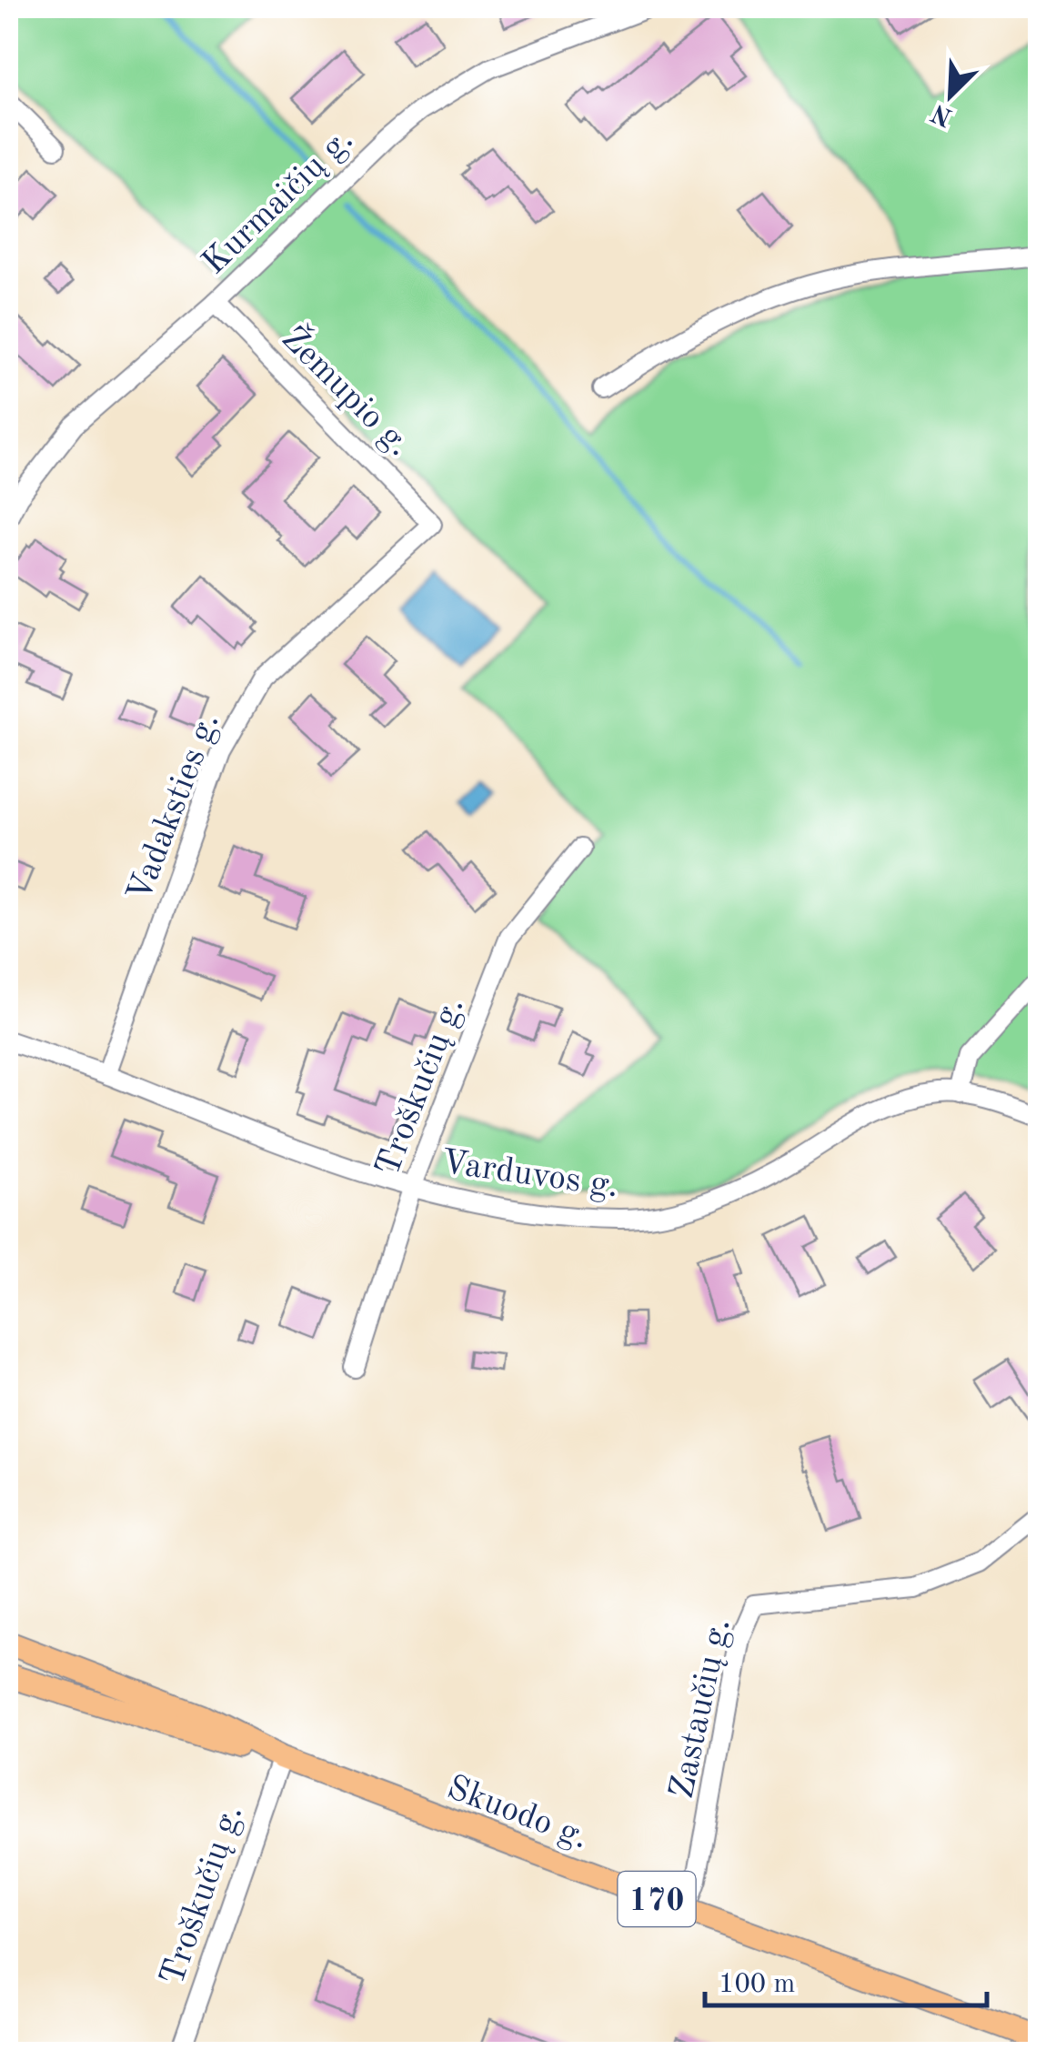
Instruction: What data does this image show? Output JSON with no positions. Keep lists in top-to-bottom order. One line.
{"streets":{"main road":["Skuodo g.","170"],"street":["Kurmaičių g.","Žemupio g.","Vadaksties g.","Troškučių g.","Varduvos g.","Zastaučių g."]},"crossings":[["Kurmaičių g.","Žemupio g."],["Žemupio g.","Vadaksties g."],["Vadaksties g.","Varduvos g."],["Troškučių g.","Varduvos g."],["Troškučių g.","Skuodo g."],["Zastaučių g.","Skuodo g."]],"scale_bar":"100 m","north":"bottom left"}
